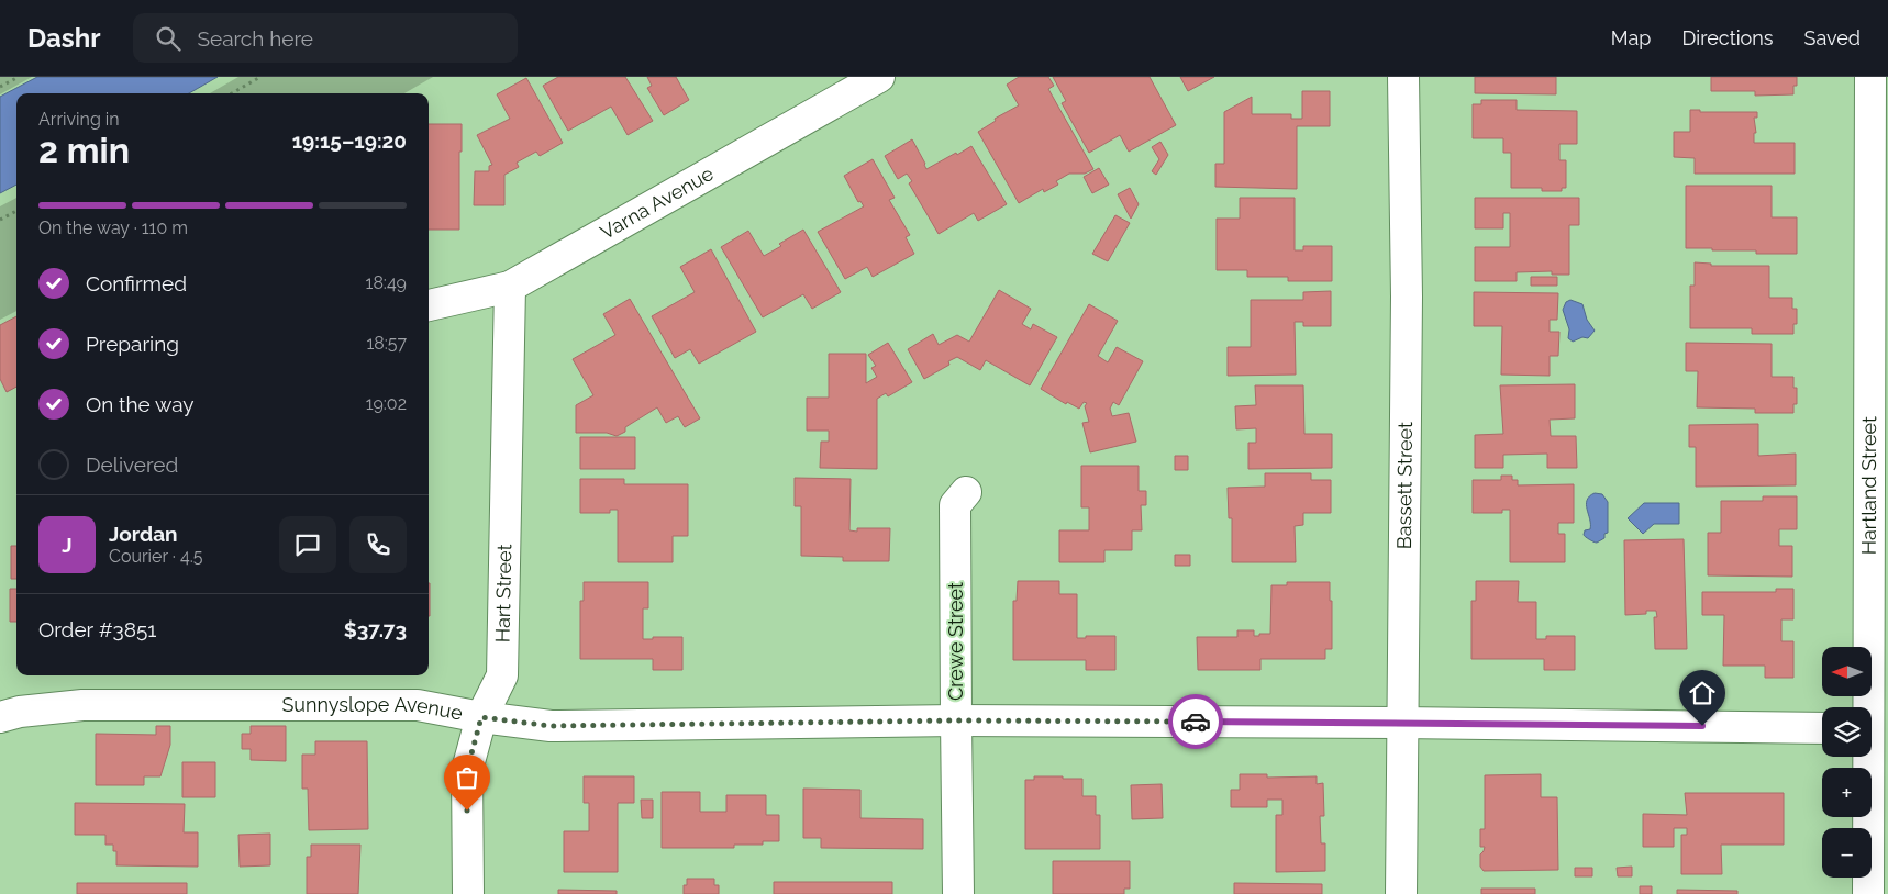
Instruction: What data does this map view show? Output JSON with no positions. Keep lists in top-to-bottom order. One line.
{"streets":{"street":["Varna Avenue","Bassett Street","Hartland Street","Hart Street","Crewe Street","Sunnyslope Avenue"]},"crossings":[["Varna Avenue","Hart Street"],["Bassett Street","Sunnyslope Avenue"],["Hart Street","Sunnyslope Avenue"],["Crewe Street","Sunnyslope Avenue"]],"north":"left","page":{"header":"Dashr","search":"Search here","nav":["Map","Directions","Saved"],"heading":["2 min","Arriving in","19:15–19:20"],"panel":["Jordan","Courier · 4.5","Order #3851","$37.73"],"bar":"On the way · 110 m","list":[["Confirmed","18:49"],["Preparing","18:57"],["On the way","19:02"],"Delivered"],"round":"J","map_buttons":["+","−"]}}
